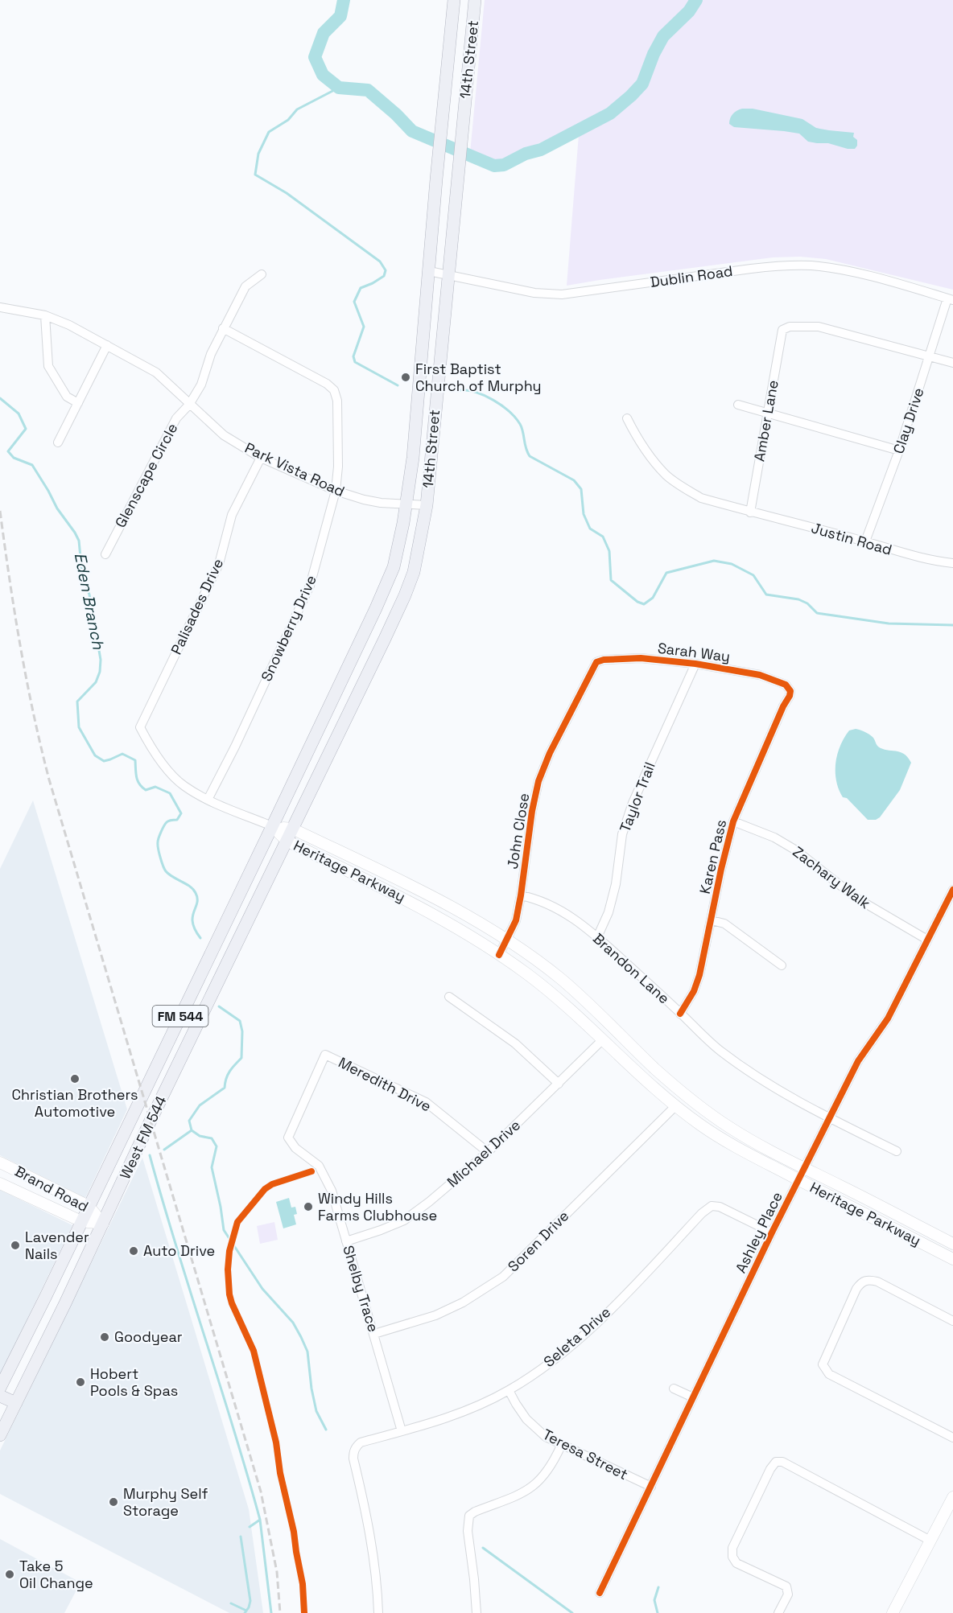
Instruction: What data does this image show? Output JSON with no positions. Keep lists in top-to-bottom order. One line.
{"streets":{"main road":["14th Street","Heritage Parkway","FM 544","West FM 544","Brand Road"],"street":["Dublin Road","Amber Lane","Clay Drive","Park Vista Road","Glenscape Circle","Justin Road","Palisades Drive","Snowberry Drive","Sarah Way","Taylor Trail","John Close","Karen Pass","Zachary Walk","Brandon Lane","Meredith Drive","Michael Drive","Ashley Place","Soren Drive","Shelby Trace","Seleta Drive","Teresa Street"]},"crossings":[["14th Street","Dublin Road"],["14th Street","Park Vista Road"],["14th Street","Heritage Parkway"],["14th Street","West FM 544"],["Dublin Road","Clay Drive"],["Amber Lane","Clay Drive"],["Amber Lane","Justin Road"],["Clay Drive","Justin Road"],["Park Vista Road","Glenscape Circle"],["Park Vista Road","Palisades Drive"],["Park Vista Road","Snowberry Drive"],["Glenscape Circle","Snowberry Drive"],["Palisades Drive","Snowberry Drive"],["Sarah Way","Taylor Trail"],["Sarah Way","John Close"],["Sarah Way","Karen Pass"],["Taylor Trail","Brandon Lane"],["John Close","Heritage Parkway"],["John Close","Brandon Lane"],["Karen Pass","Zachary Walk"],["Karen Pass","Brandon Lane"],["Heritage Parkway","West FM 544"],["Heritage Parkway","Michael Drive"],["Heritage Parkway","Ashley Place"],["Heritage Parkway","Soren Drive"],["Zachary Walk","Ashley Place"],["Brandon Lane","Ashley Place"],["Meredith Drive","Michael Drive"],["Meredith Drive","Shelby Trace"],["West FM 544","Brand Road"],["Michael Drive","Shelby Trace"],["Ashley Place","Seleta Drive"],["Ashley Place","Teresa Street"],["Soren Drive","Shelby Trace"],["Shelby Trace","Seleta Drive"],["Seleta Drive","Teresa Street"]],"water":["Eden Branch"],"places":["First Baptist Church of Murphy","Christian Brothers Automotive","Windy Hills Farms Clubhouse","Lavender Nails","Auto Drive","Goodyear","Hobert Pools & Spas","Murphy Self Storage","Take 5 Oil Change"]}
